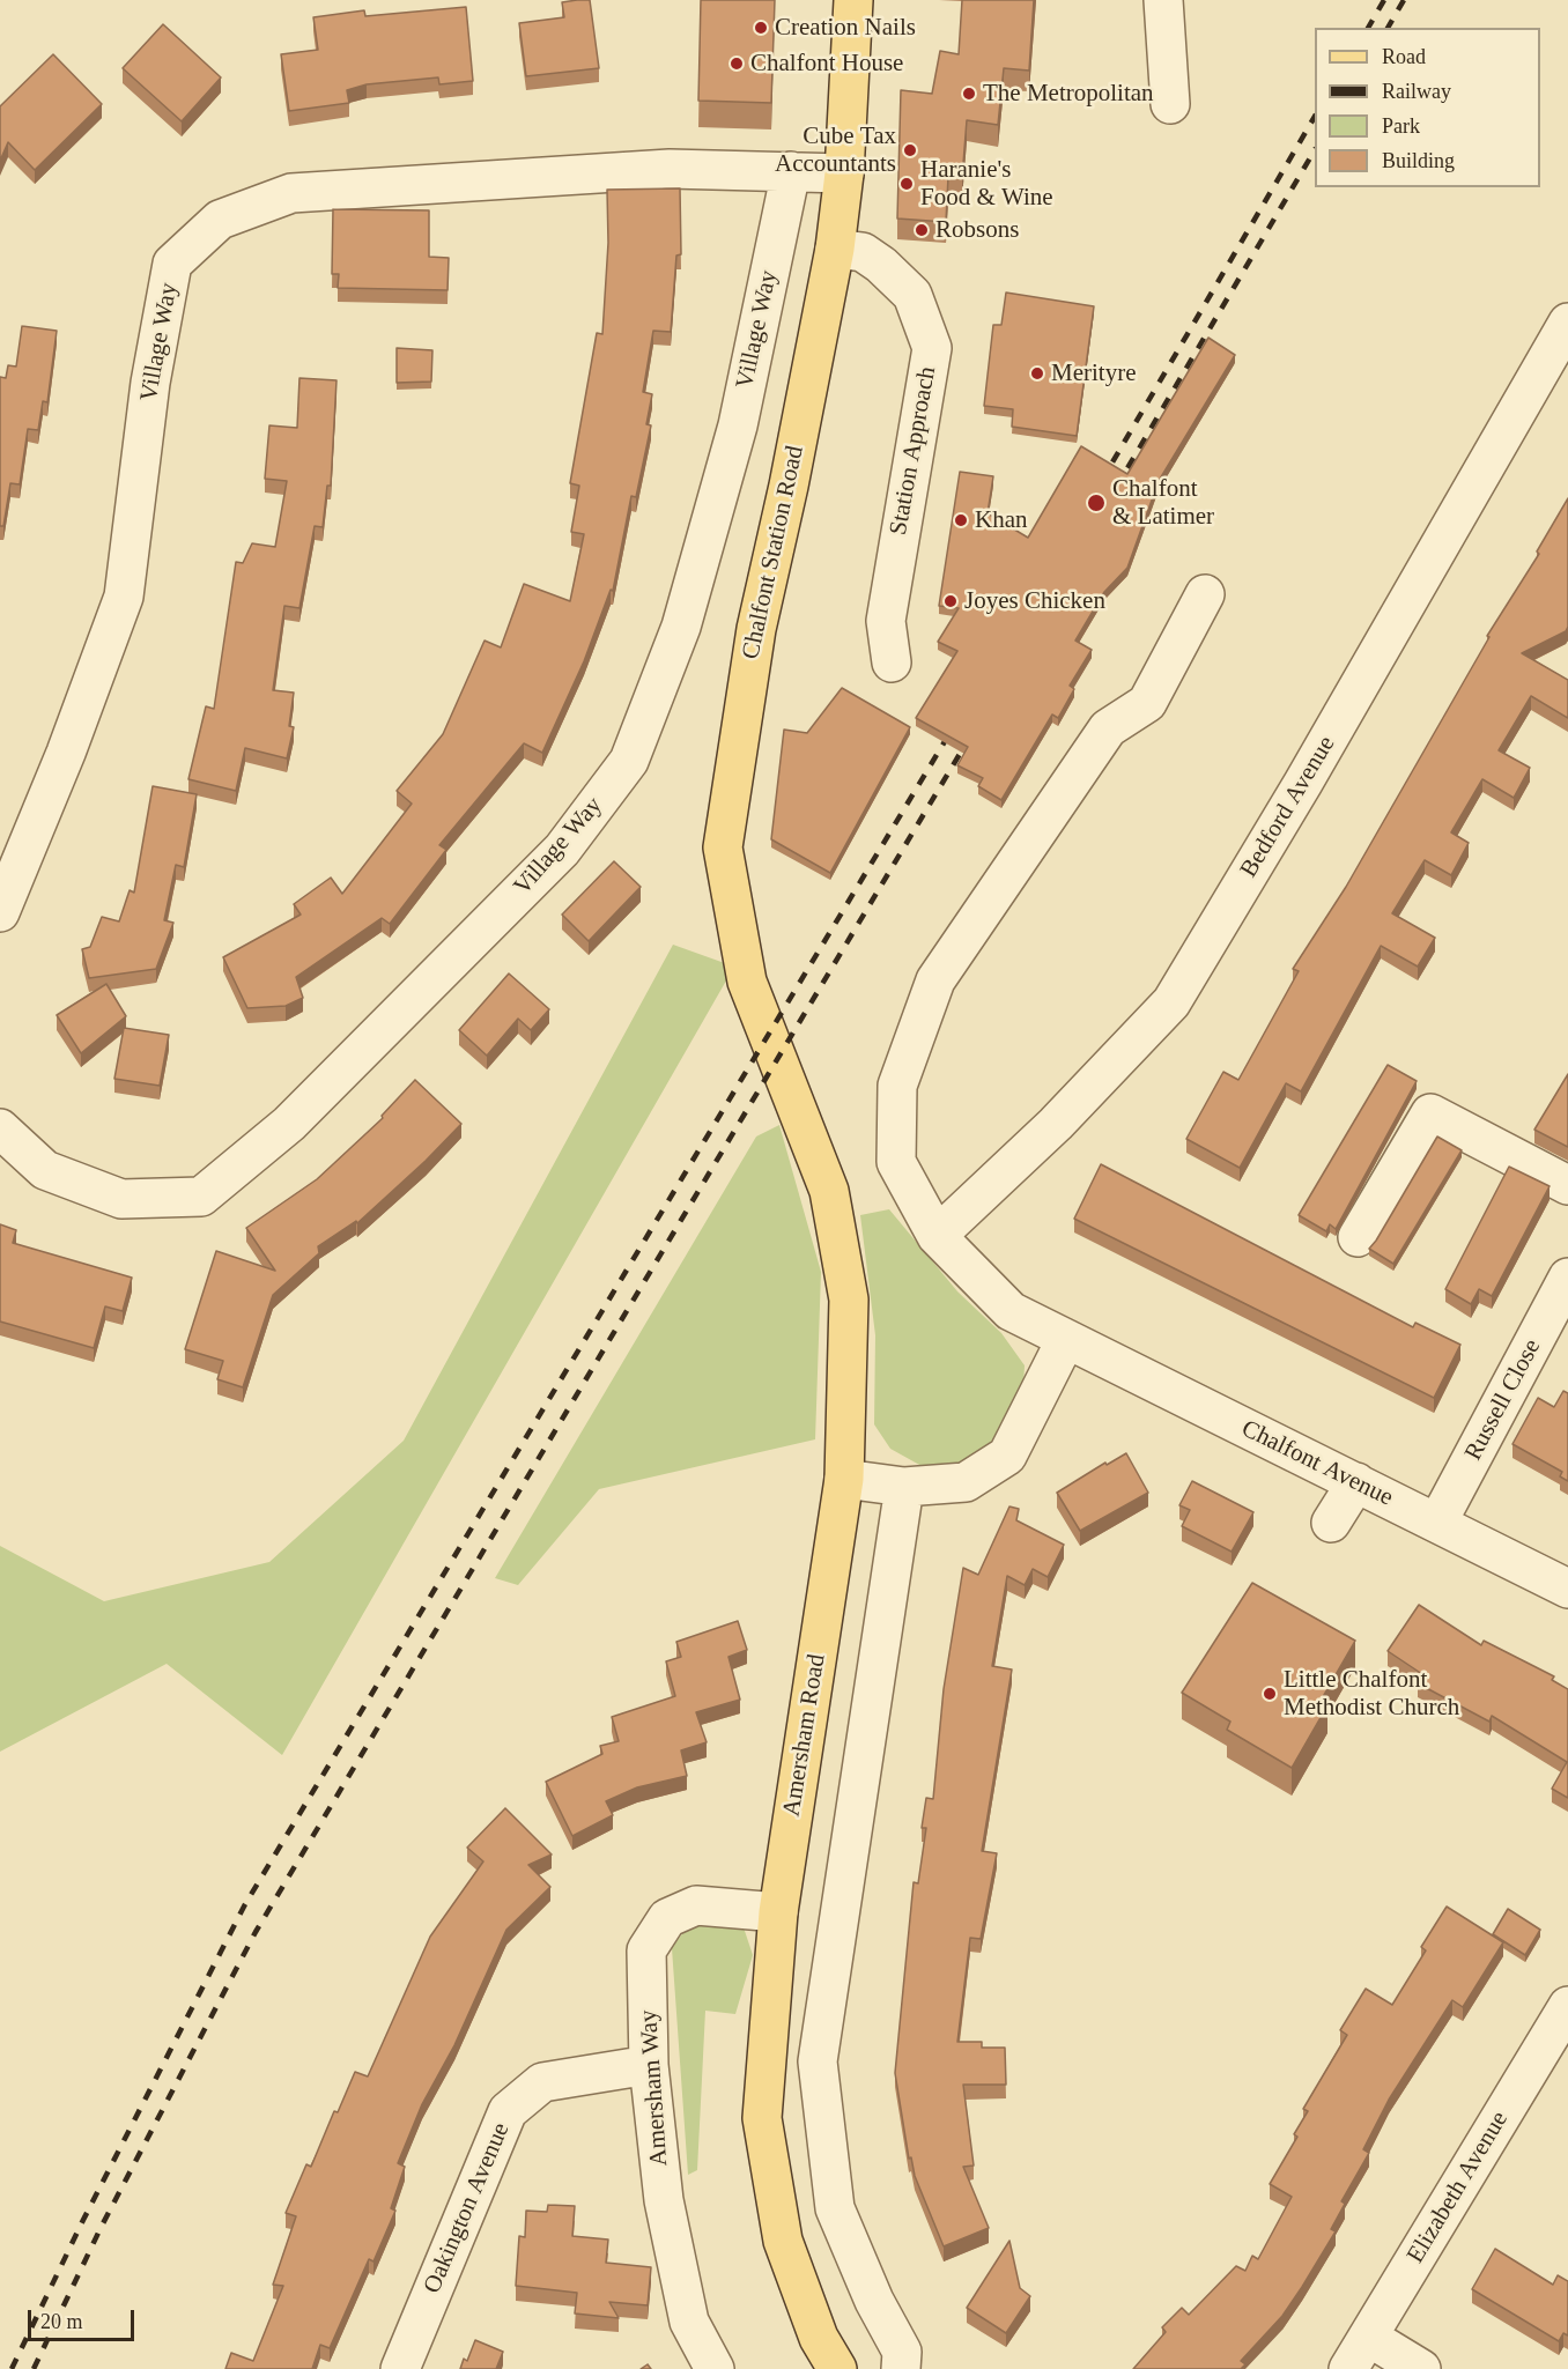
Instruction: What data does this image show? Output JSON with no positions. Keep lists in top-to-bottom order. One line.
{"streets":{"main road":["Chalfont Station Road","Amersham Road"],"street":["Village Way","Station Approach","Bedford Avenue","Russell Close","Chalfont Avenue","Amersham Way","Elizabeth Avenue","Oakington Avenue"]},"crossings":[["Village Way","Chalfont Station Road"],["Station Approach","Chalfont Station Road"],["Chalfont Station Road","Amersham Road"],["Bedford Avenue","Chalfont Avenue"],["Russell Close","Chalfont Avenue"],["Amersham Road","Amersham Way"],["Amersham Way","Oakington Avenue"]],"places":["Creation Nails","Chalfont House","The Metropolitan","Cube Tax Accountants","Haranie's Food & Wine","Robsons","Merityre","Chalfont & Latimer","Khan","Joyes Chicken","Little Chalfont Methodist Church"],"legend":["Road","Railway","Park","Building"],"scale_bar":"20 m"}
